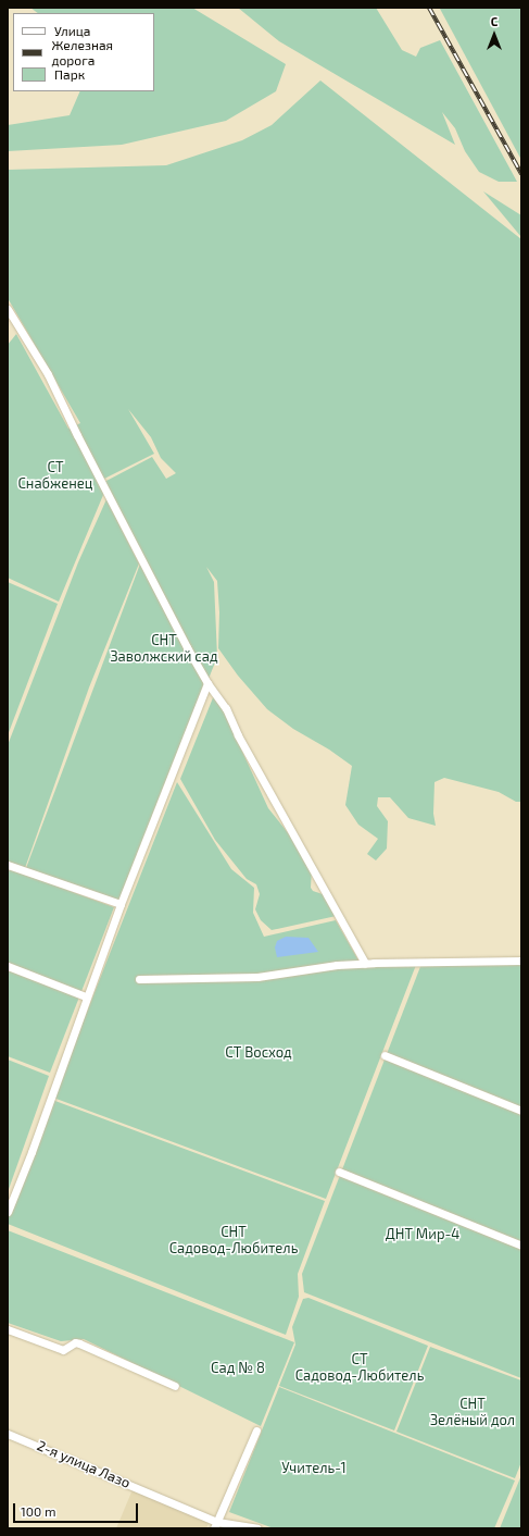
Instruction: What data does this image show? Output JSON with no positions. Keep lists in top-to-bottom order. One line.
{"streets":{"street":["2-я улица Лазо"]},"parks":["СТ Снабженец","СНТ Заволжский сад","СТ Восход","СНТ Садовод-Любитель","ДНТ Мир-4","СТ Садовод-Любитель","Сад № 8","СНТ Зелёный дол","Учитель-1"],"legend":["Улица","Железная дорога","Парк"],"scale_bar":"100 m","north":"top"}
